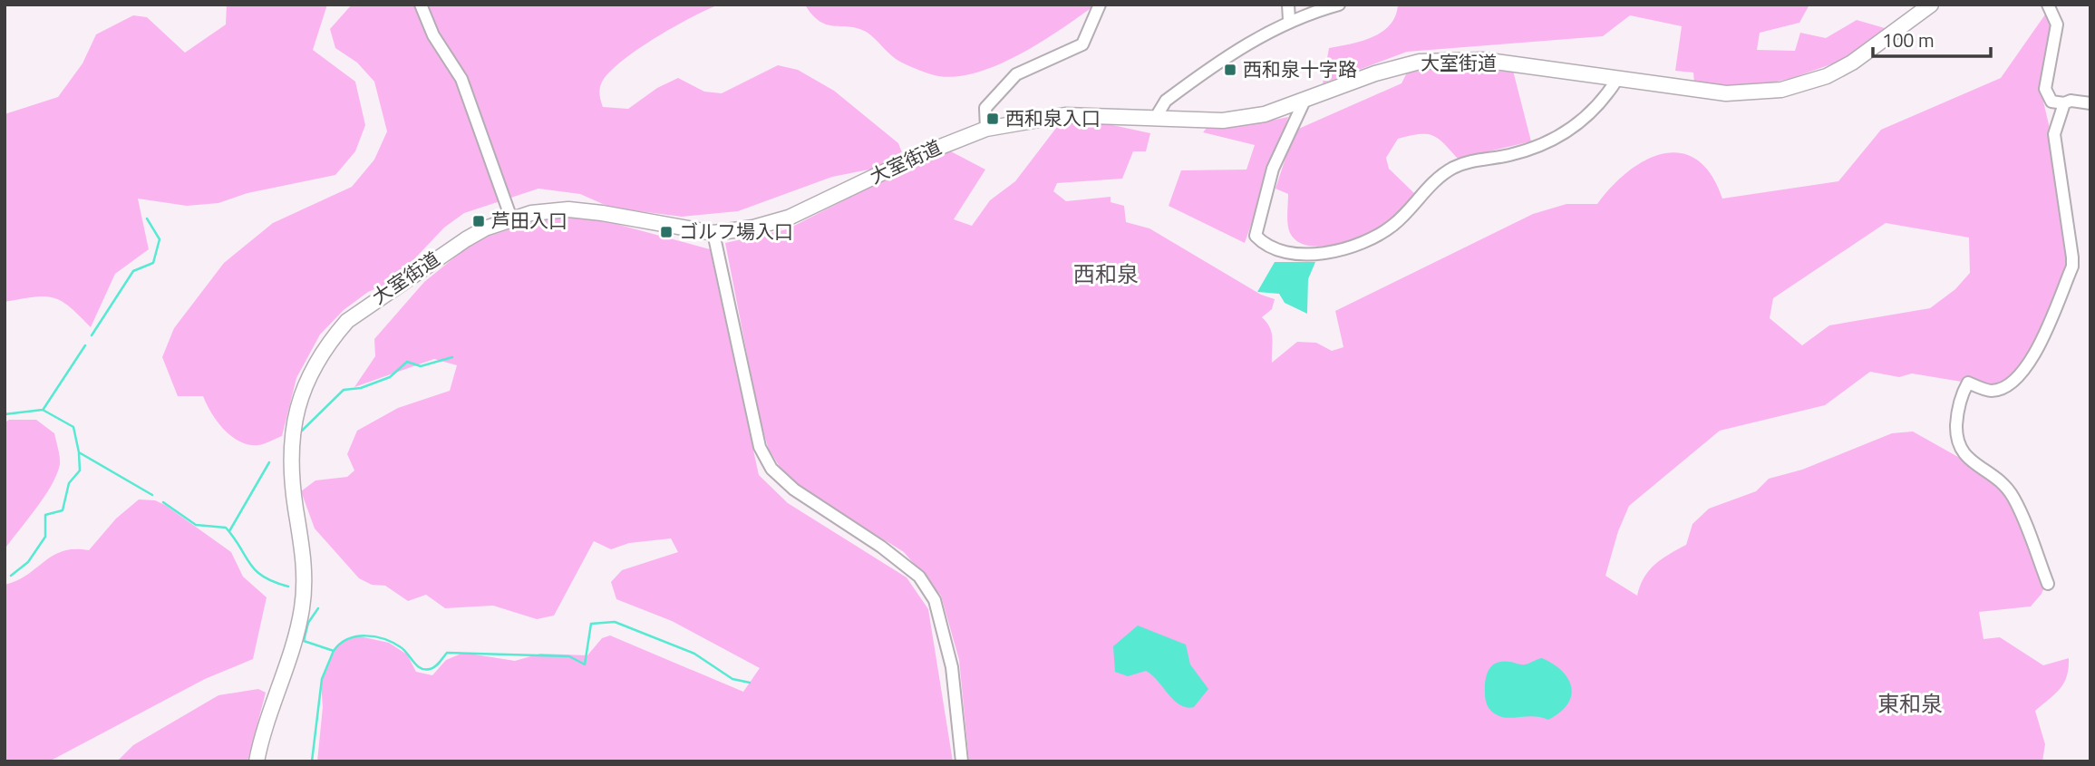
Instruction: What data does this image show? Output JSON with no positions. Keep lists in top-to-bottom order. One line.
{"streets":{"main road":["大室街道"]},"districts":["西和泉","東和泉"],"places":{"transit":["西和泉十字路","西和泉入口","芦田入口","ゴルフ場入口"]},"scale_bar":"100 m"}
